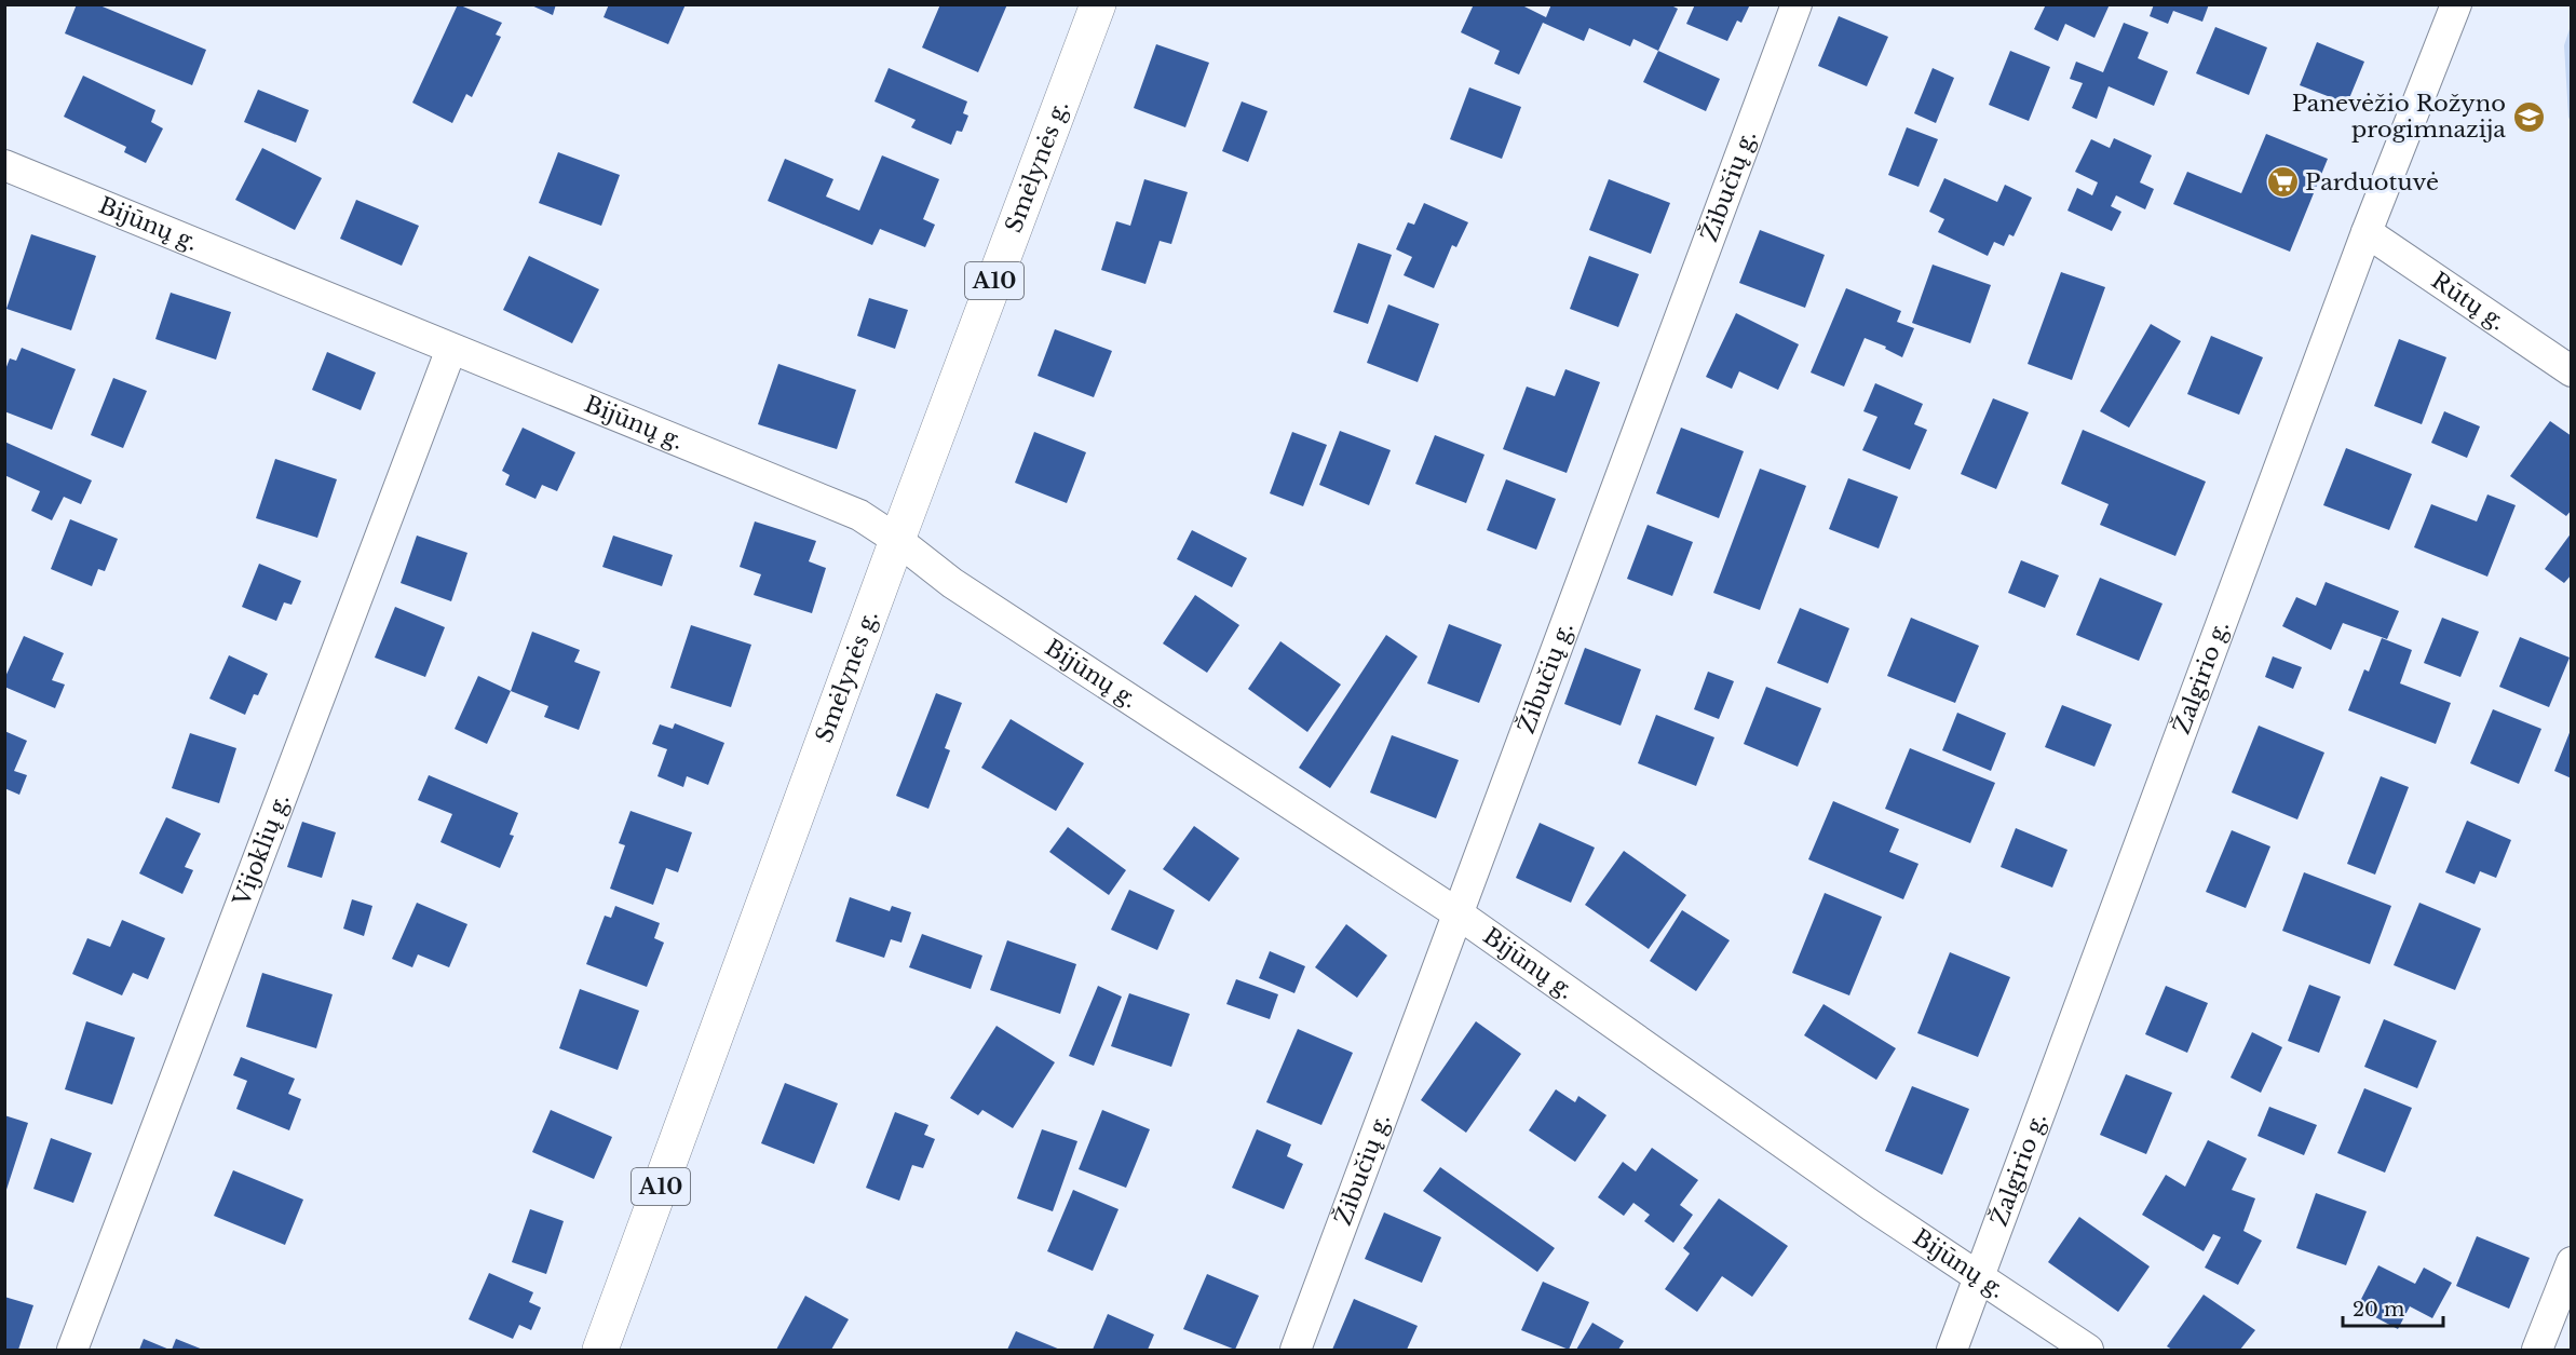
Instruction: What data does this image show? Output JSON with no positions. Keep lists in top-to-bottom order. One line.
{"streets":{"highway":["Smėlynės g.","A10"],"street":["Žibučių g.","Bijūnų g.","Rūtų g.","Žalgirio g.","Vijoklių g."]},"crossings":[["Smėlynės g.","Bijūnų g."],["Žibučių g.","Bijūnų g."],["Bijūnų g.","Žalgirio g."],["Bijūnų g.","Vijoklių g."],["Rūtų g.","Žalgirio g."]],"places":{"school or university":["Panevėžio Rožyno progimnazija"],"supermarket":["Parduotuvė"]},"scale_bar":"20 m"}
